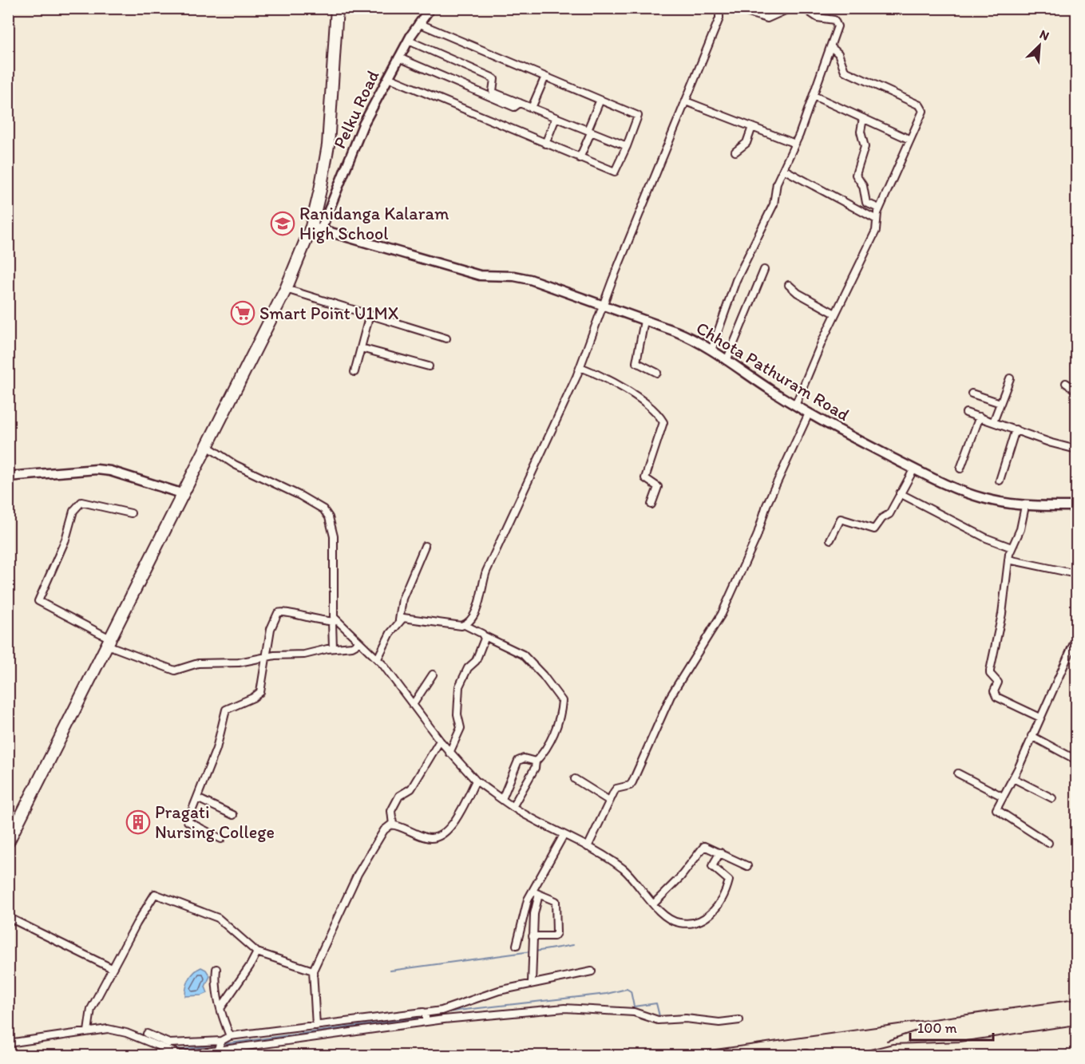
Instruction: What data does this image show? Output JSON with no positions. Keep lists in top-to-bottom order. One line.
{"streets":{"street":["Pelku Road","Chhota Pathuram Road"]},"crossings":[["Pelku Road","Chhota Pathuram Road"]],"places":{"school or university":["Ranidanga Kalaram High School"],"supermarket":["Smart Point U1MX"],"building":["Pragati Nursing College"]},"scale_bar":"100 m","north":"top right"}
